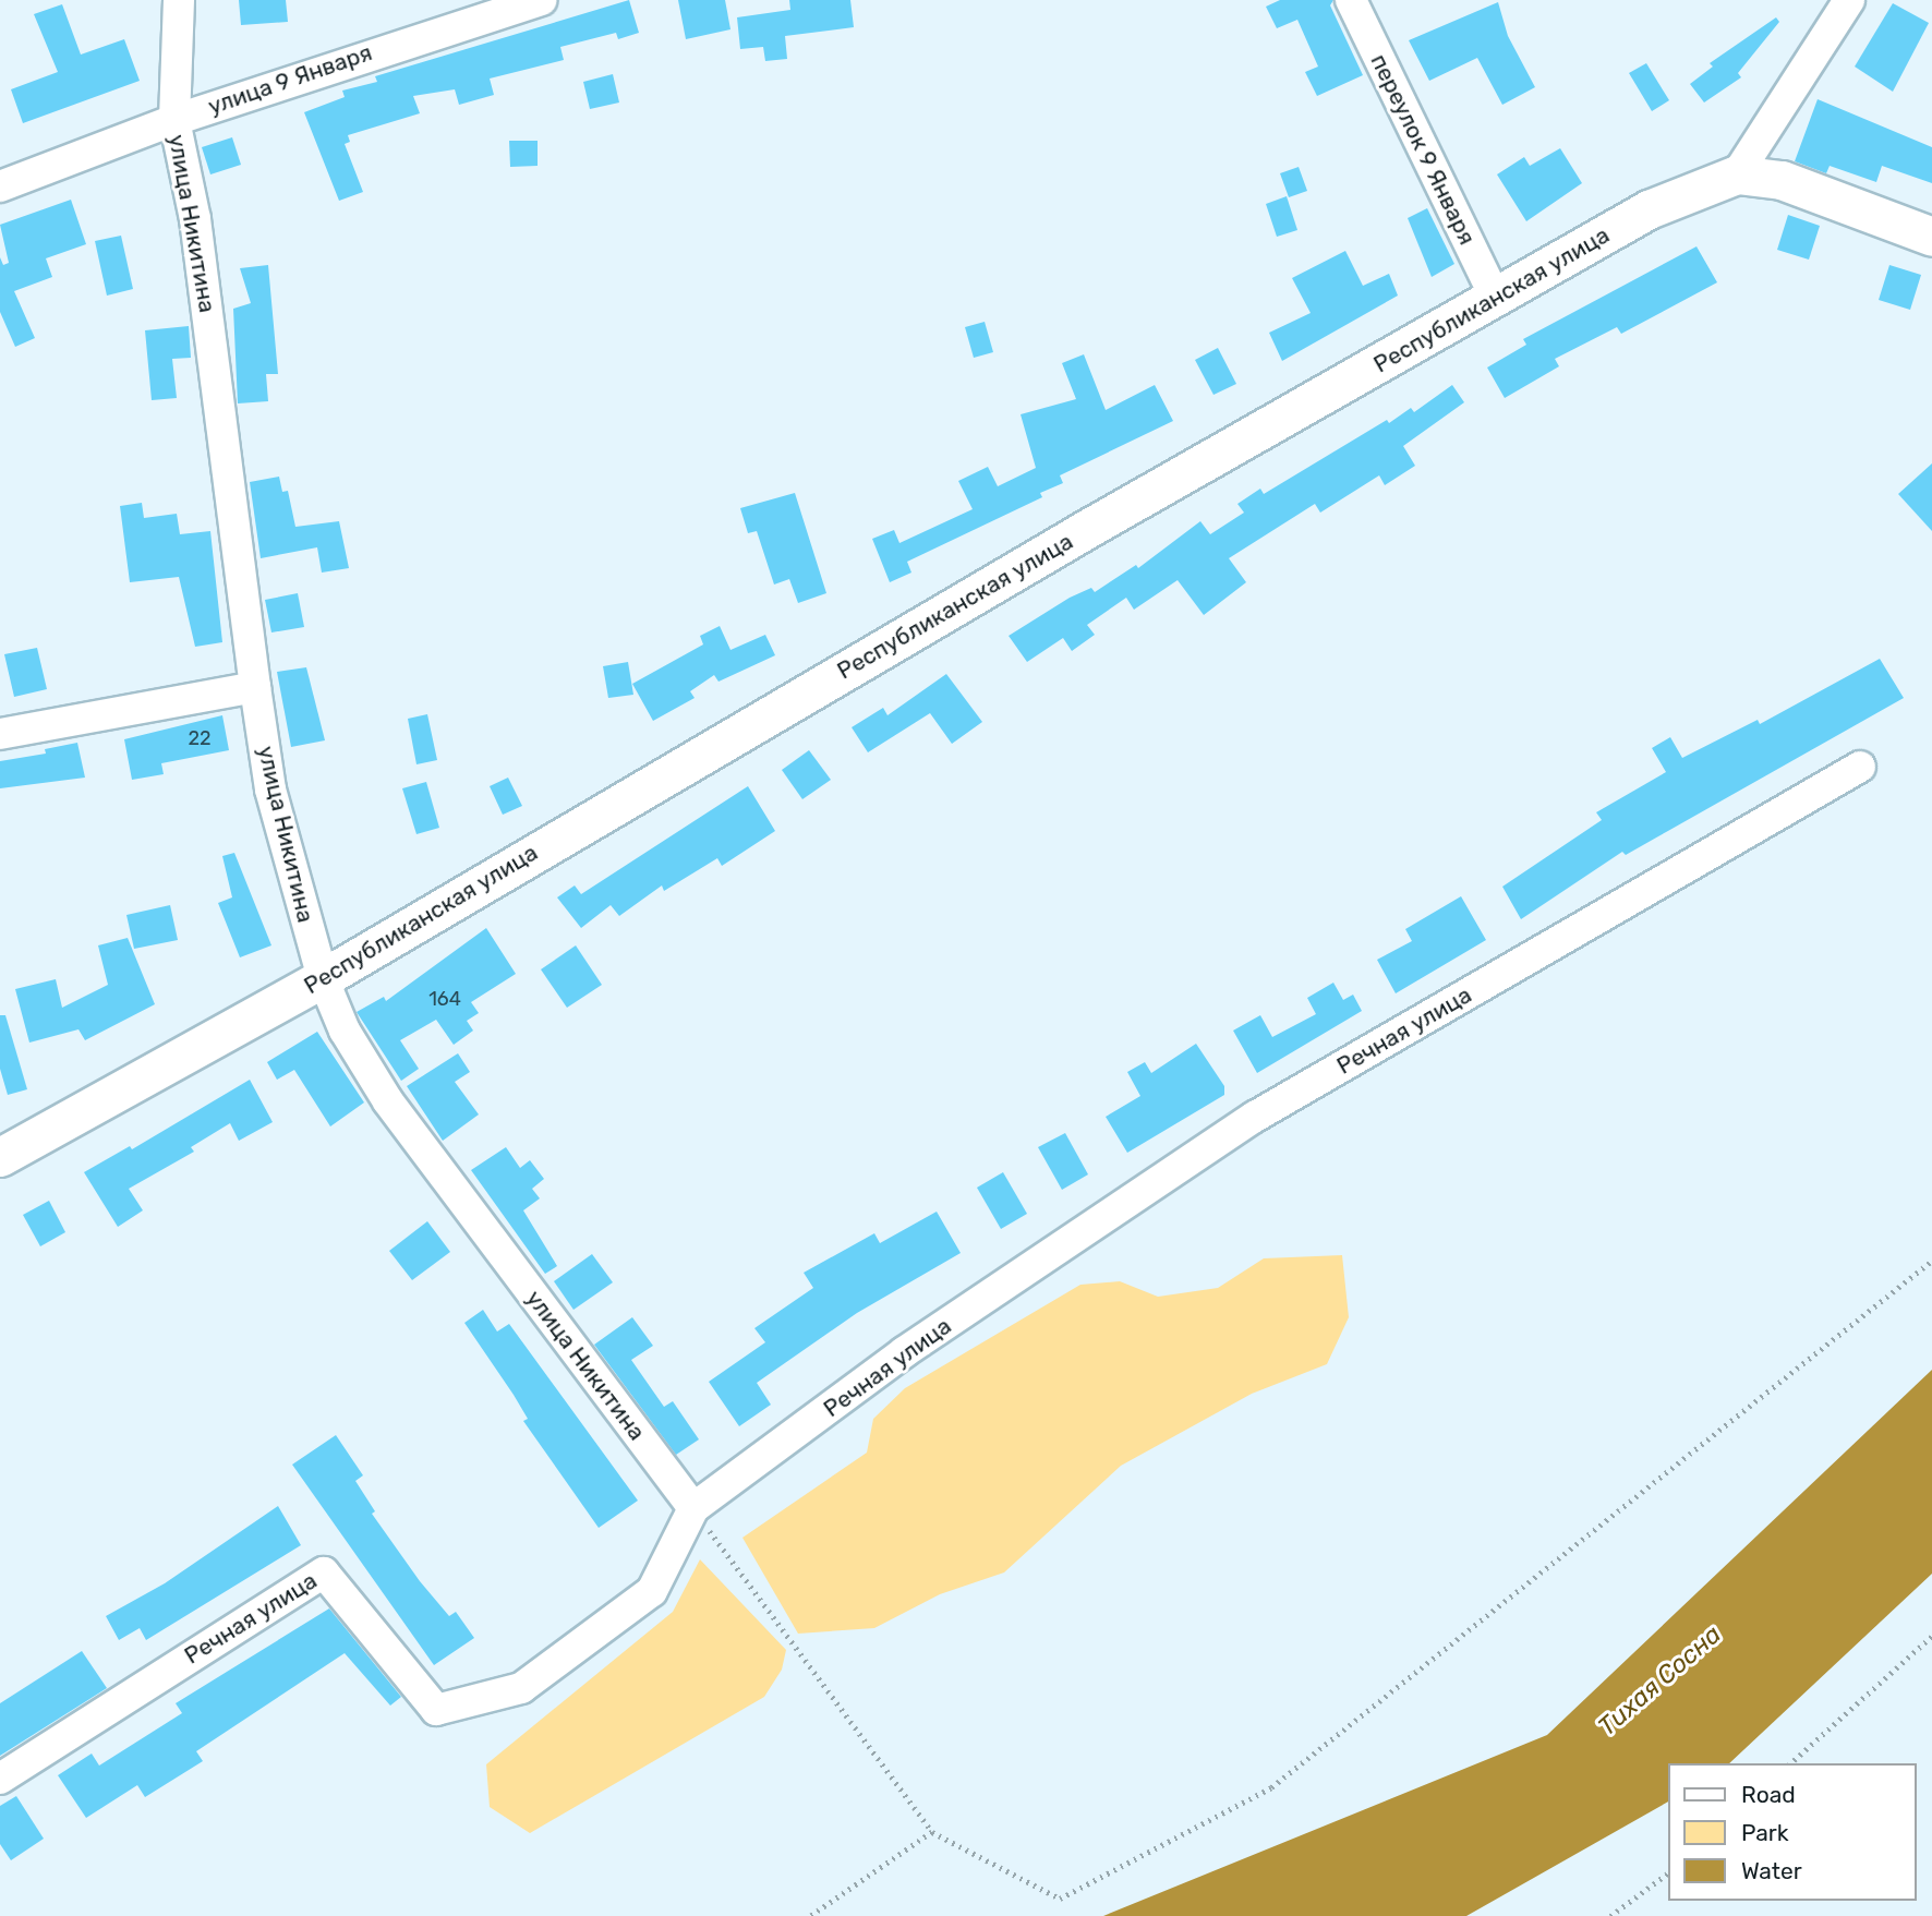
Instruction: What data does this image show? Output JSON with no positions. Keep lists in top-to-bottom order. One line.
{"streets":{"street":["улица 9 Января","переулок 9 Января","улица Никитина","Республиканская улица","Речная улица"]},"crossings":[["улица 9 Января","улица Никитина"],["переулок 9 Января","Республиканская улица"],["улица Никитина","Республиканская улица"],["улица Никитина","Речная улица"]],"water":["Тихая Сосна"],"house_numbers":["22","164"],"legend":["Road","Park","Water"]}
